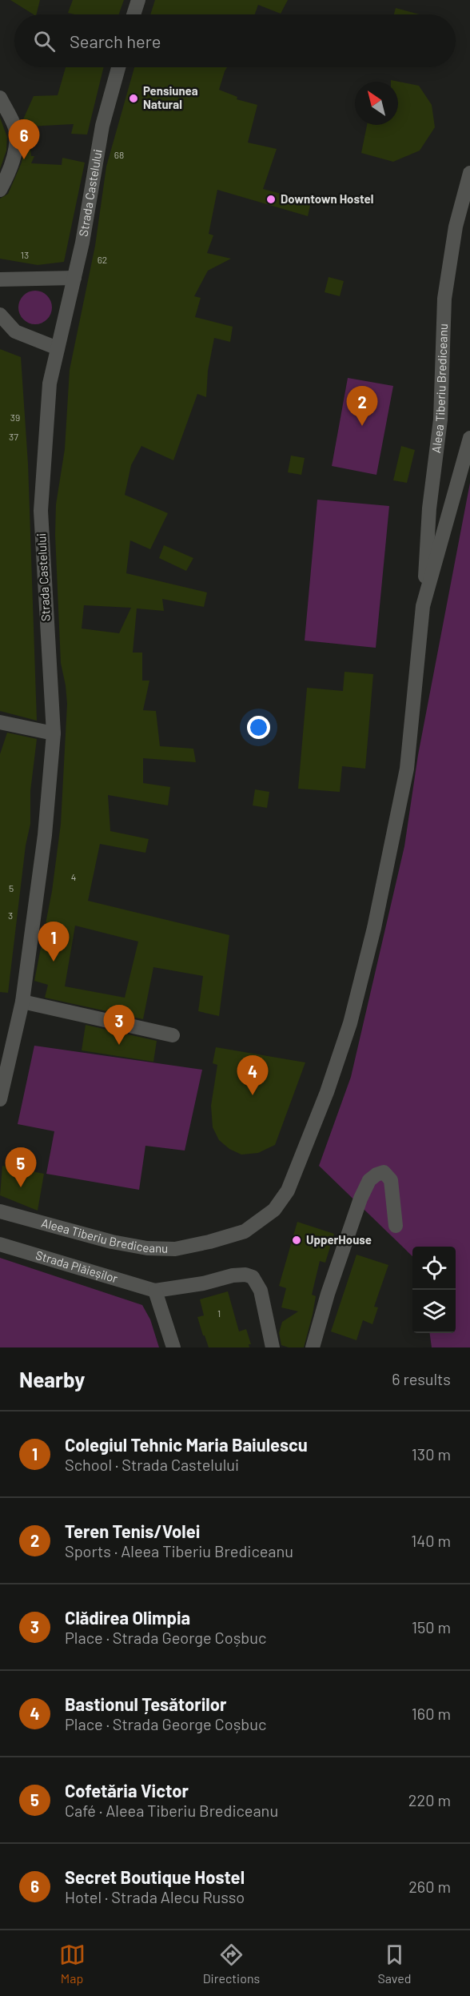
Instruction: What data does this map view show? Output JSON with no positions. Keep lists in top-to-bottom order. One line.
{"streets":{"street":["Strada Castelului","Aleea Tiberiu Brediceanu","Strada Plăieșilor"]},"places":["Pensiunea Natural","Downtown Hostel","UpperHouse"],"house_numbers":["68","13","62","39","37","4","5","3","1"],"north":"top left","page":{"search":"Search here","pins":["6","2","1","3","4","5"],"heading":["Nearby","6 results"],"list":[{"mark":"1","name":"Colegiul Tehnic Maria Baiulescu","note":"School · Strada Castelului","value":"130 m"},{"mark":"2","name":"Teren Tenis/Volei","note":"Sports · Aleea Tiberiu Brediceanu","value":"140 m"},{"mark":"3","name":"Clădirea Olimpia","note":"Place · Strada George Coșbuc","value":"150 m"},{"mark":"4","name":"Bastionul Țesătorilor","note":"Place · Strada George Coșbuc","value":"160 m"},{"mark":"5","name":"Cofetăria Victor","note":"Café · Aleea Tiberiu Brediceanu","value":"220 m"},{"mark":"6","name":"Secret Boutique Hostel","note":"Hotel · Strada Alecu Russo","value":"260 m"}],"nav":["Map","Directions","Saved"]}}
